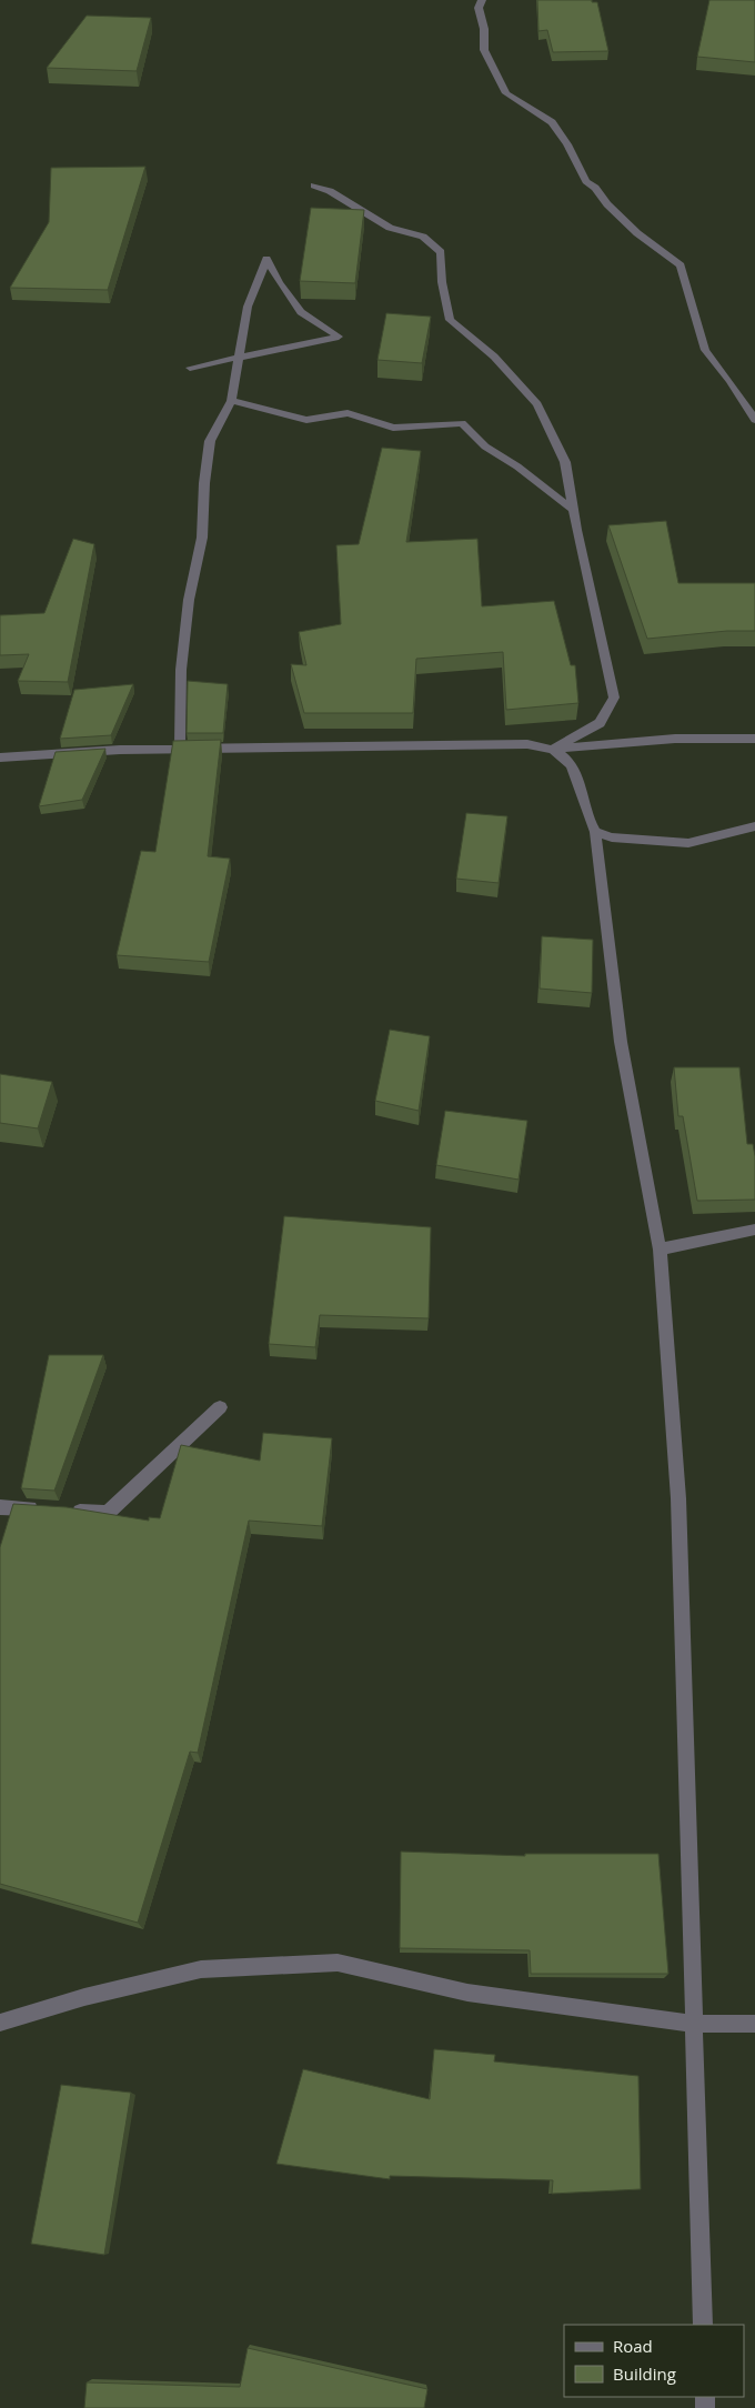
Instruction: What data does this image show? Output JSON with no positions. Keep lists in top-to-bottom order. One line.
{"legend":["Road","Building"]}
